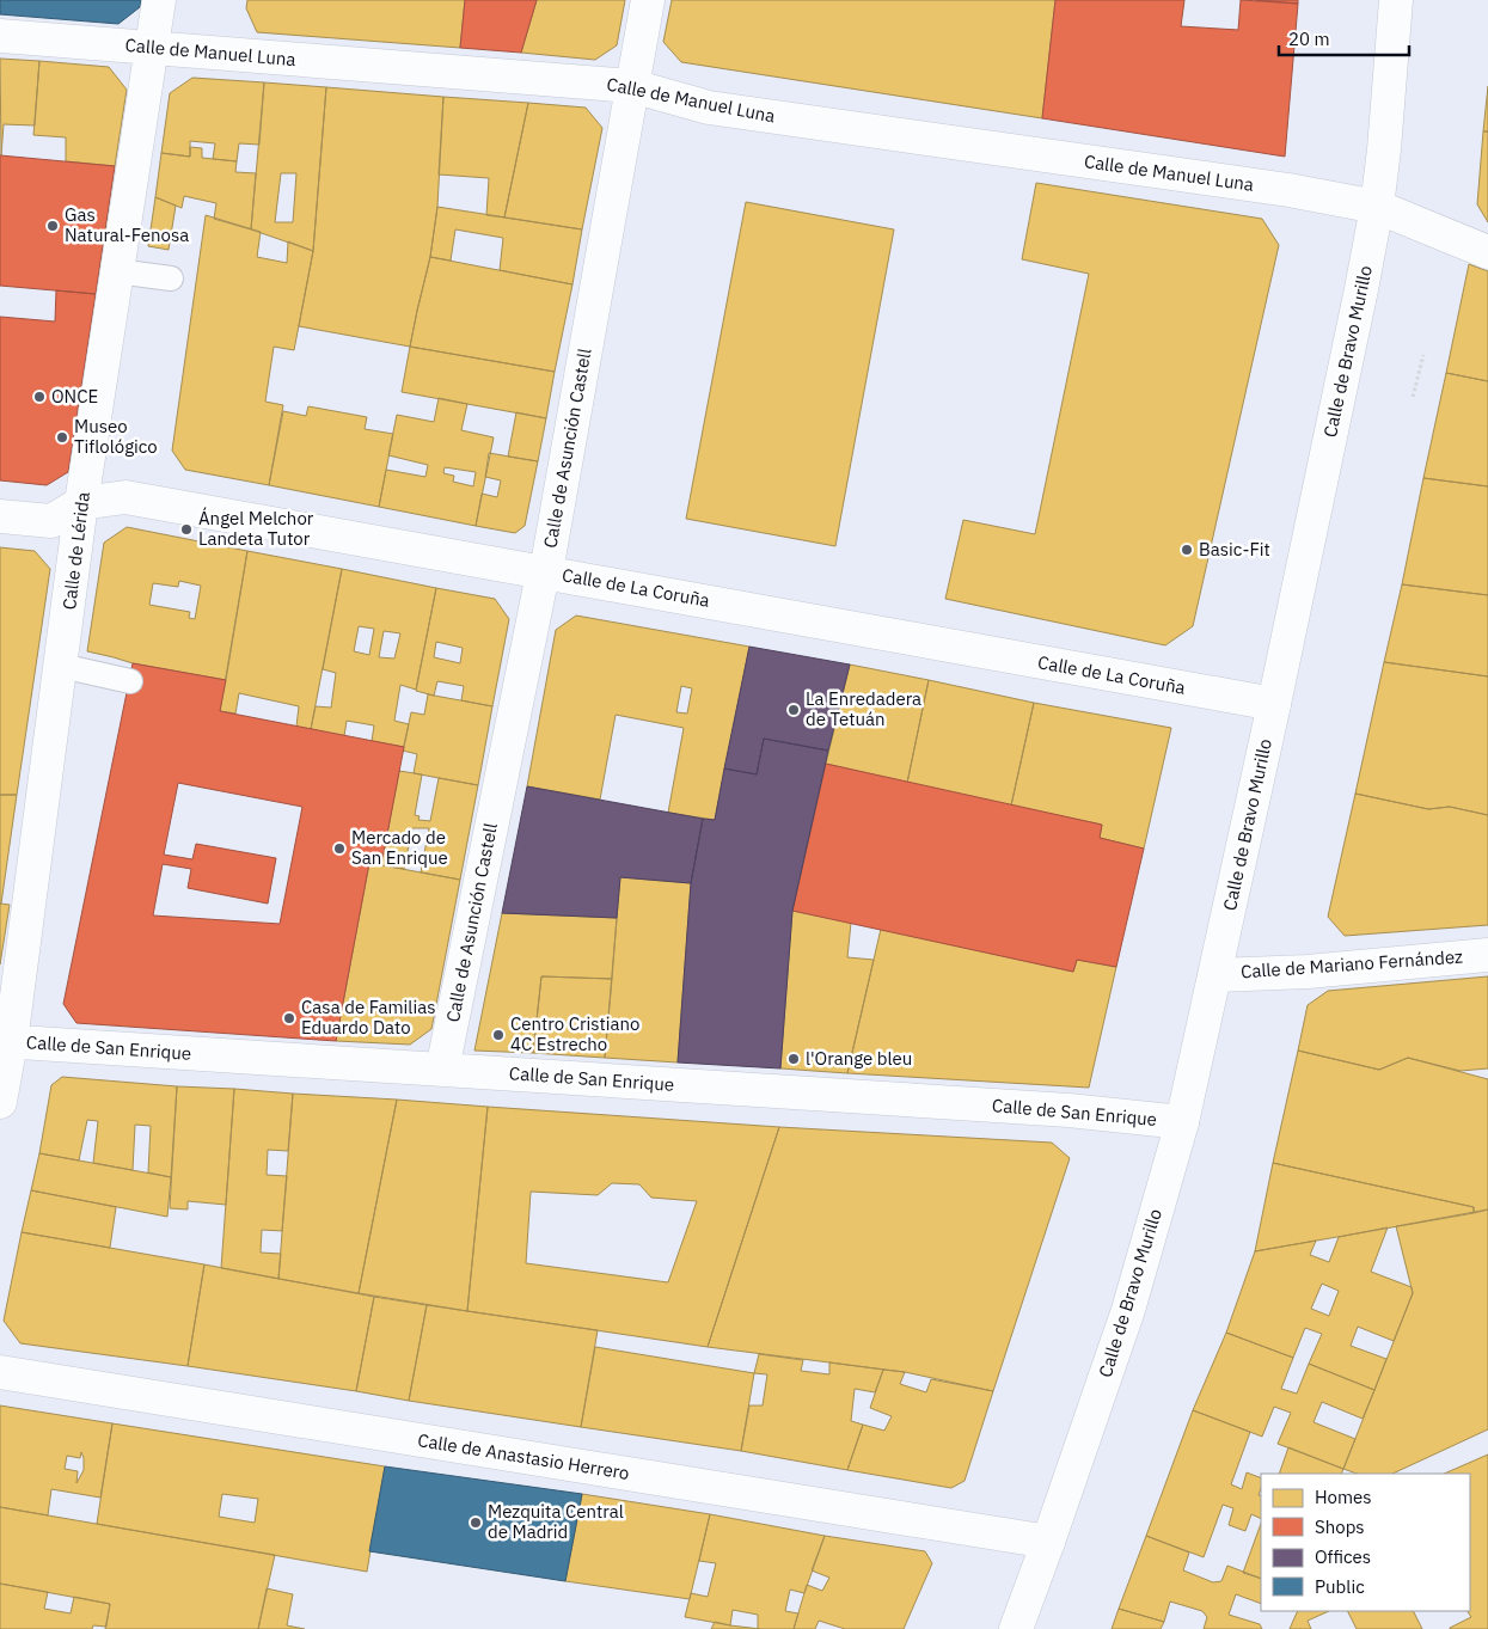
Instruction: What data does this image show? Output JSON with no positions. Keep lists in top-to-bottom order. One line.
{"streets":{"street":["Calle de Manuel Luna","Calle de Bravo Murillo","Calle de Asunción Castell","Calle de Lérida","Calle de La Coruña","Calle de Mariano Fernández","Calle de San Enrique","Calle de Anastasio Herrero"]},"crossings":[["Calle de Manuel Luna","Calle de Bravo Murillo"],["Calle de Manuel Luna","Calle de Asunción Castell"],["Calle de Manuel Luna","Calle de Lérida"],["Calle de Bravo Murillo","Calle de La Coruña"],["Calle de Bravo Murillo","Calle de Mariano Fernández"],["Calle de Bravo Murillo","Calle de San Enrique"],["Calle de Bravo Murillo","Calle de Anastasio Herrero"],["Calle de Asunción Castell","Calle de La Coruña"],["Calle de Asunción Castell","Calle de San Enrique"],["Calle de Lérida","Calle de La Coruña"],["Calle de Lérida","Calle de San Enrique"]],"places":["Gas Natural-Fenosa","ONCE","Museo Tiflológico","Ángel Melchor Landeta Tutor","Basic-Fit","La Enredadera de Tetuán","Mercado de San Enrique","Casa de Familias Eduardo Dato","Centro Cristiano 4C Estrecho","l'Orange bleu","Mezquita Central de Madrid"],"legend":["Homes","Shops","Offices","Public"],"scale_bar":"20 m"}
